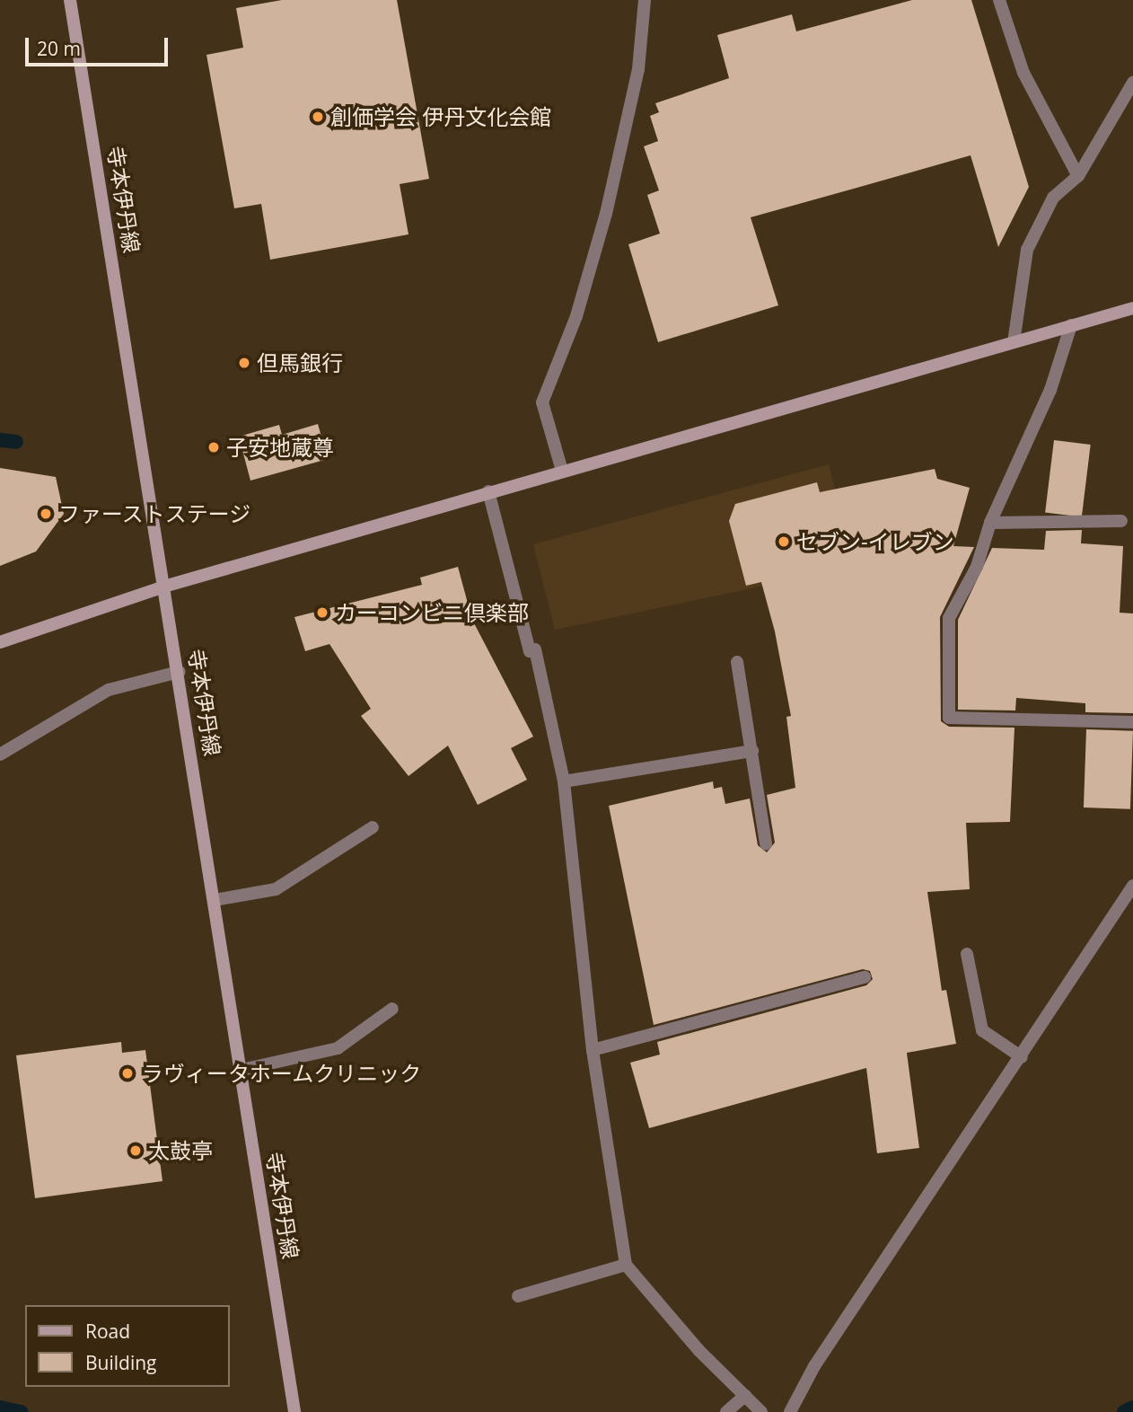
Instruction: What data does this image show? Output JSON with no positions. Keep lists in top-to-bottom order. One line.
{"streets":{"main road":["寺本伊丹線"]},"places":["創価学会 伊丹文化会館","但馬銀行","子安地蔵尊","ファーストステージ","セブン-イレブン","カーコンビニ倶楽部","ラヴィータホームクリニック","太鼓亭"],"legend":["Road","Building"],"scale_bar":"20 m"}
